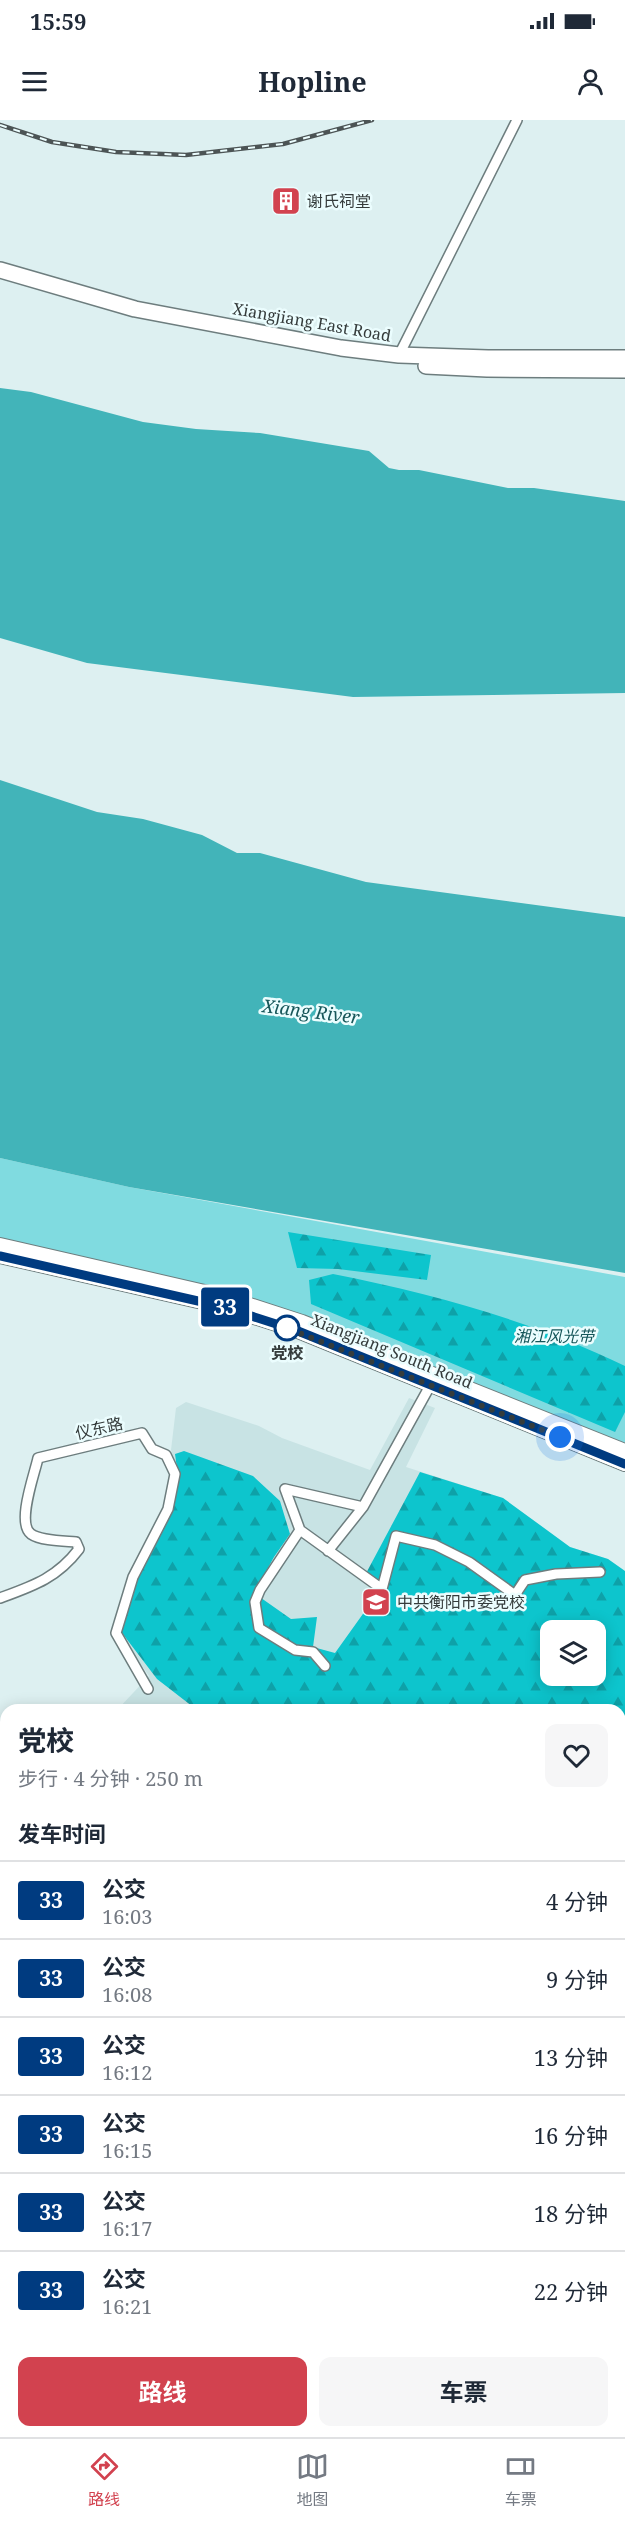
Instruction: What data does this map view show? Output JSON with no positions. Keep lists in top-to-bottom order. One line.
{"streets":{"main road":["Xiangjiang East Road","Xiangjiang South Road"],"street":["仪东路"]},"water":["Xiang River"],"parks":["湘江风光带"],"places":{"building":["谢氏祠堂"],"other":["党校"],"school or university":["中共衡阳市委党校"]},"lines":["bus line 33"],"page":{"status":"15:59","header":"Hopline","on_map":"33","heading":[["党校","步行 · 4 分钟 · 250 m"],"发车时间"],"list":[{"mark":"33","name":"公交","note":"16:03","value":"4 分钟"},{"mark":"33","name":"公交","note":"16:08","value":"9 分钟"},{"mark":"33","name":"公交","note":"16:12","value":"13 分钟"},{"mark":"33","name":"公交","note":"16:15","value":"16 分钟"},{"mark":"33","name":"公交","note":"16:17","value":"18 分钟"},{"mark":"33","name":"公交","note":"16:21","value":"22 分钟"}],"buttons":["路线","车票"],"tabs":["路线","地图","车票"]}}
